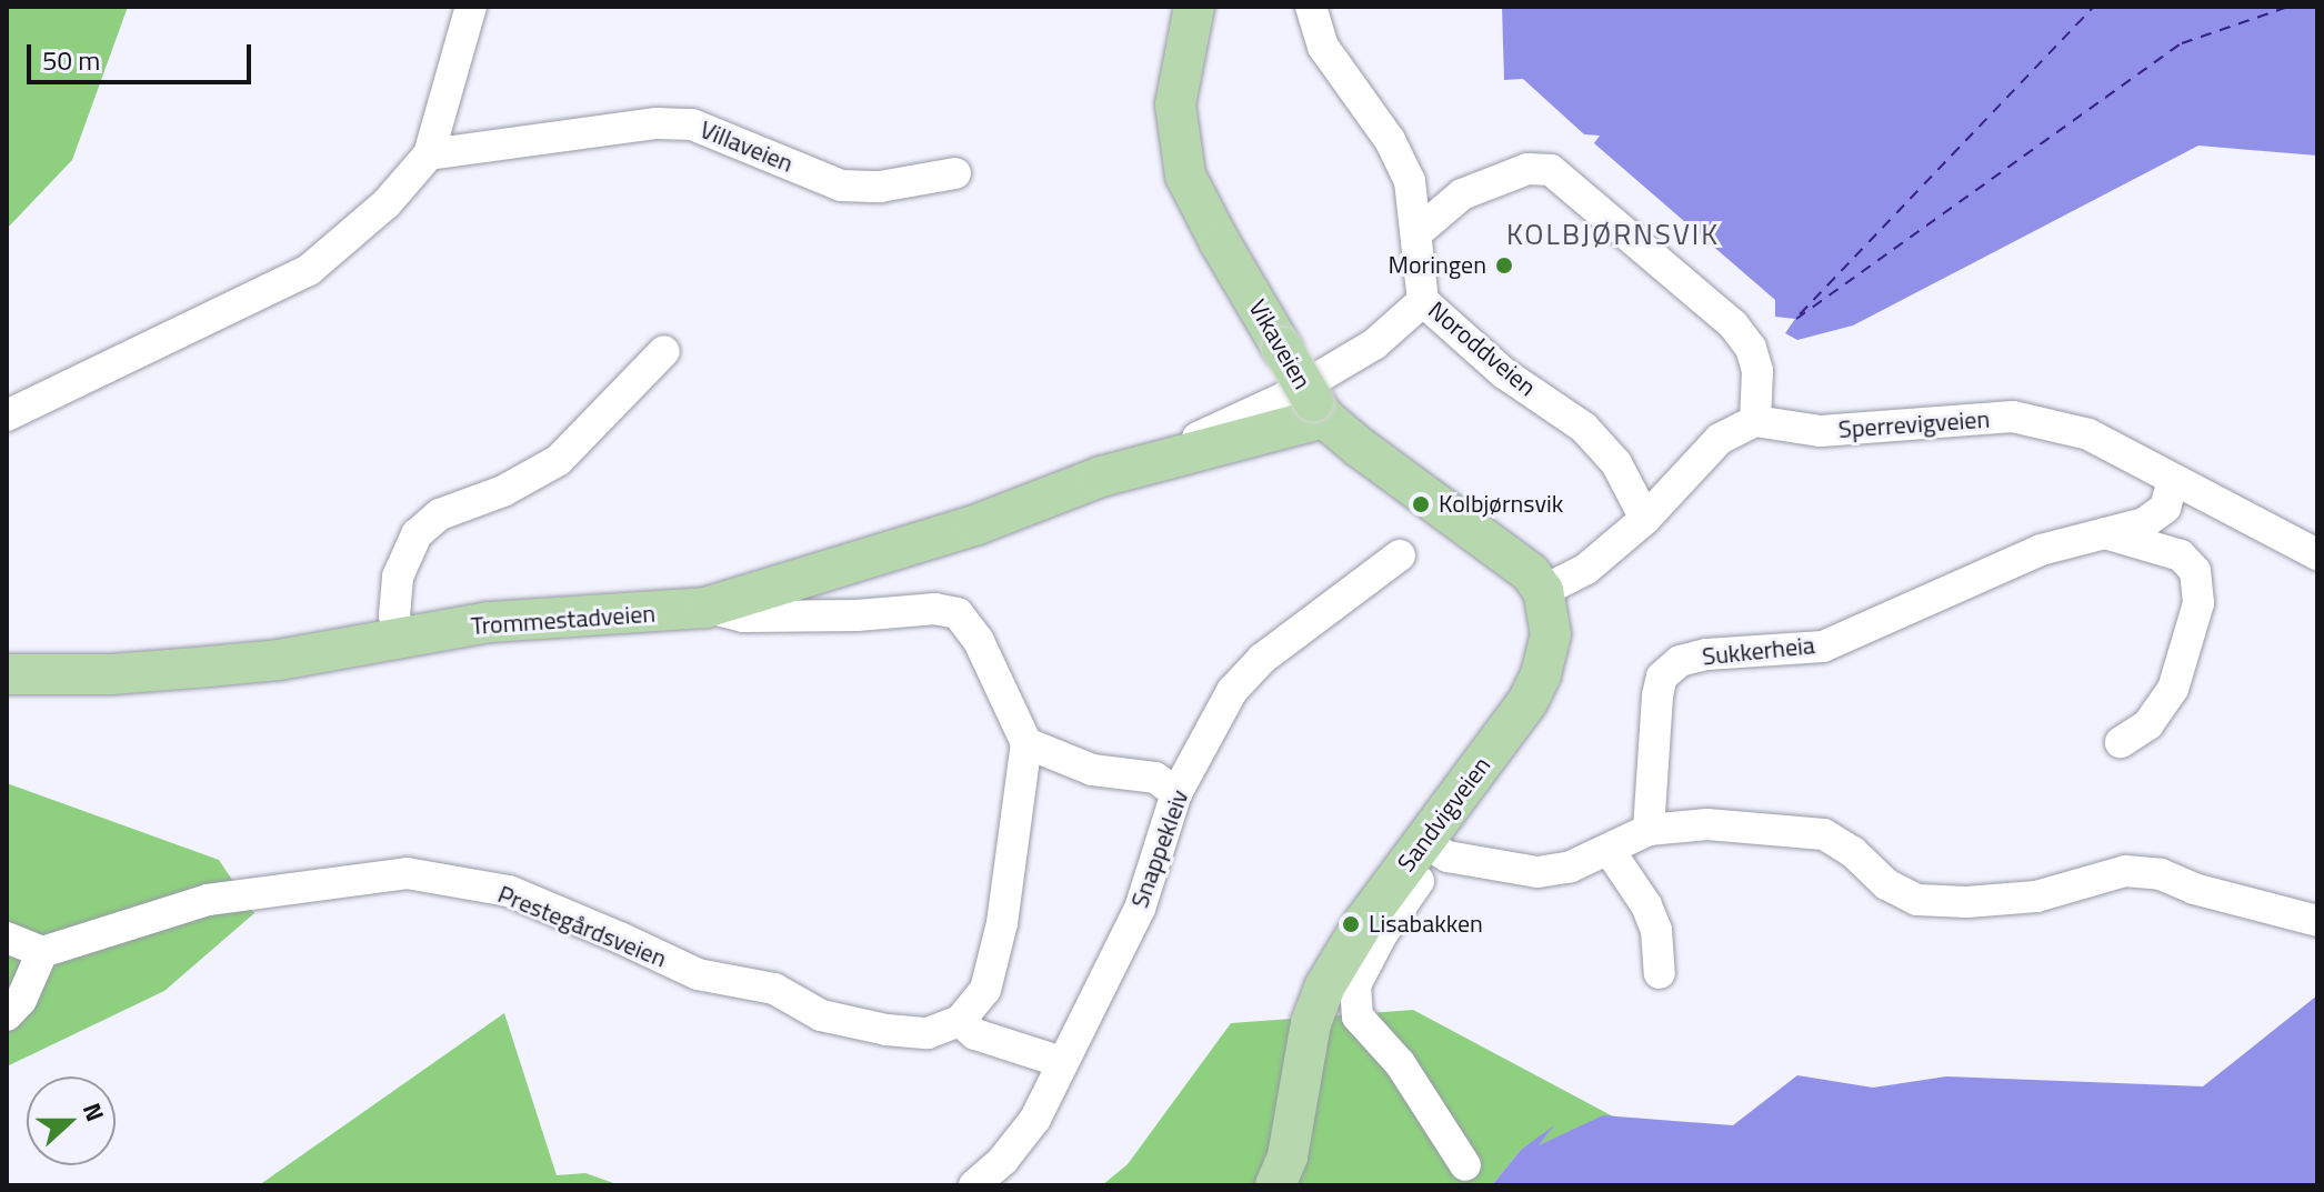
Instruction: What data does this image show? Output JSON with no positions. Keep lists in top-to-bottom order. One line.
{"streets":{"main road":["Vikaveien","Trommestadveien","Sandvigveien"],"street":["Villaveien","Noroddveien","Sperrevigveien","Sukkerheia","Snappekleiv","Prestegårdsveien"]},"crossings":[["Vikaveien","Trommestadveien"],["Vikaveien","Sandvigveien"],["Noroddveien","Trommestadveien"],["Sperrevigveien","Sukkerheia"]],"districts":["KOLBJØRNSVIK"],"places":["Moringen","Kolbjørnsvik","Lisabakken"],"scale_bar":"50 m","north":"right"}
